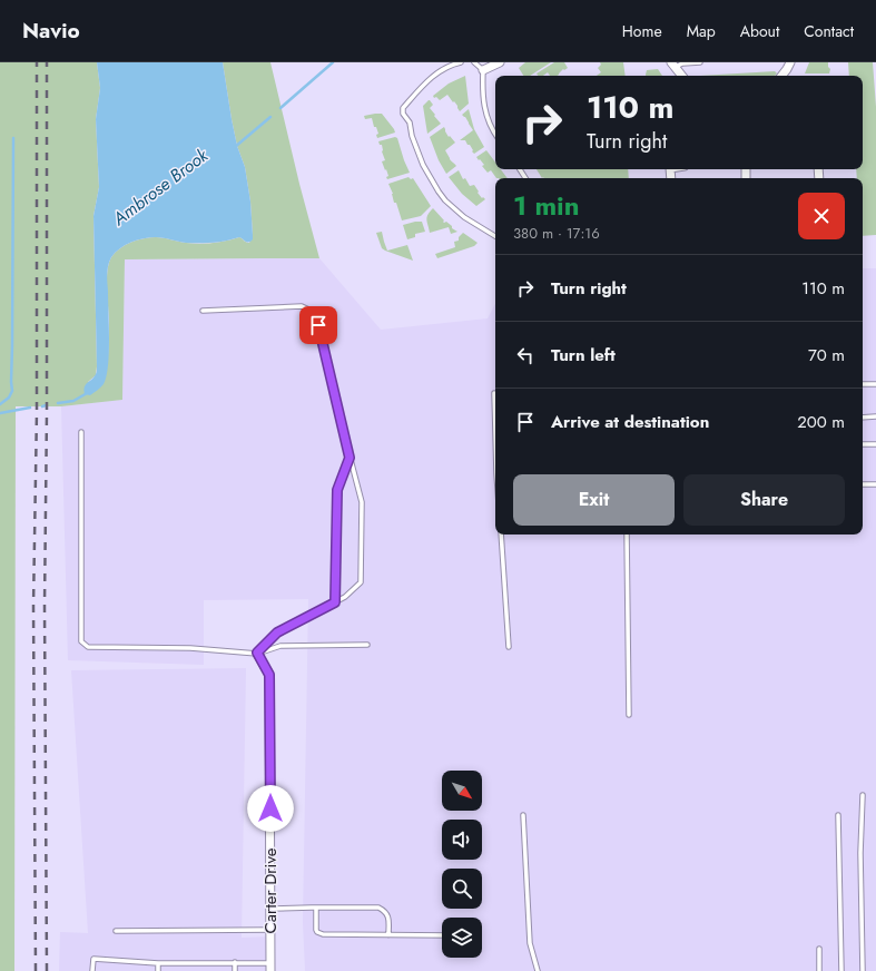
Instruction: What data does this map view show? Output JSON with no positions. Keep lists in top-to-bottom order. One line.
{"streets":{"street":["Carter Drive"]},"water":["Ambrose Brook"],"north":"bottom right","page":{"header":"Navio","nav":["Home","Map","About","Contact"],"turn":["110 m","Turn right"],"heading":["1 min","380 m · 17:16"],"list":[{"name":"Turn right","value":"110 m"},{"name":"Turn left","value":"70 m"},{"name":"Arrive at destination","value":"200 m"}],"buttons":["Exit","Share"]}}
